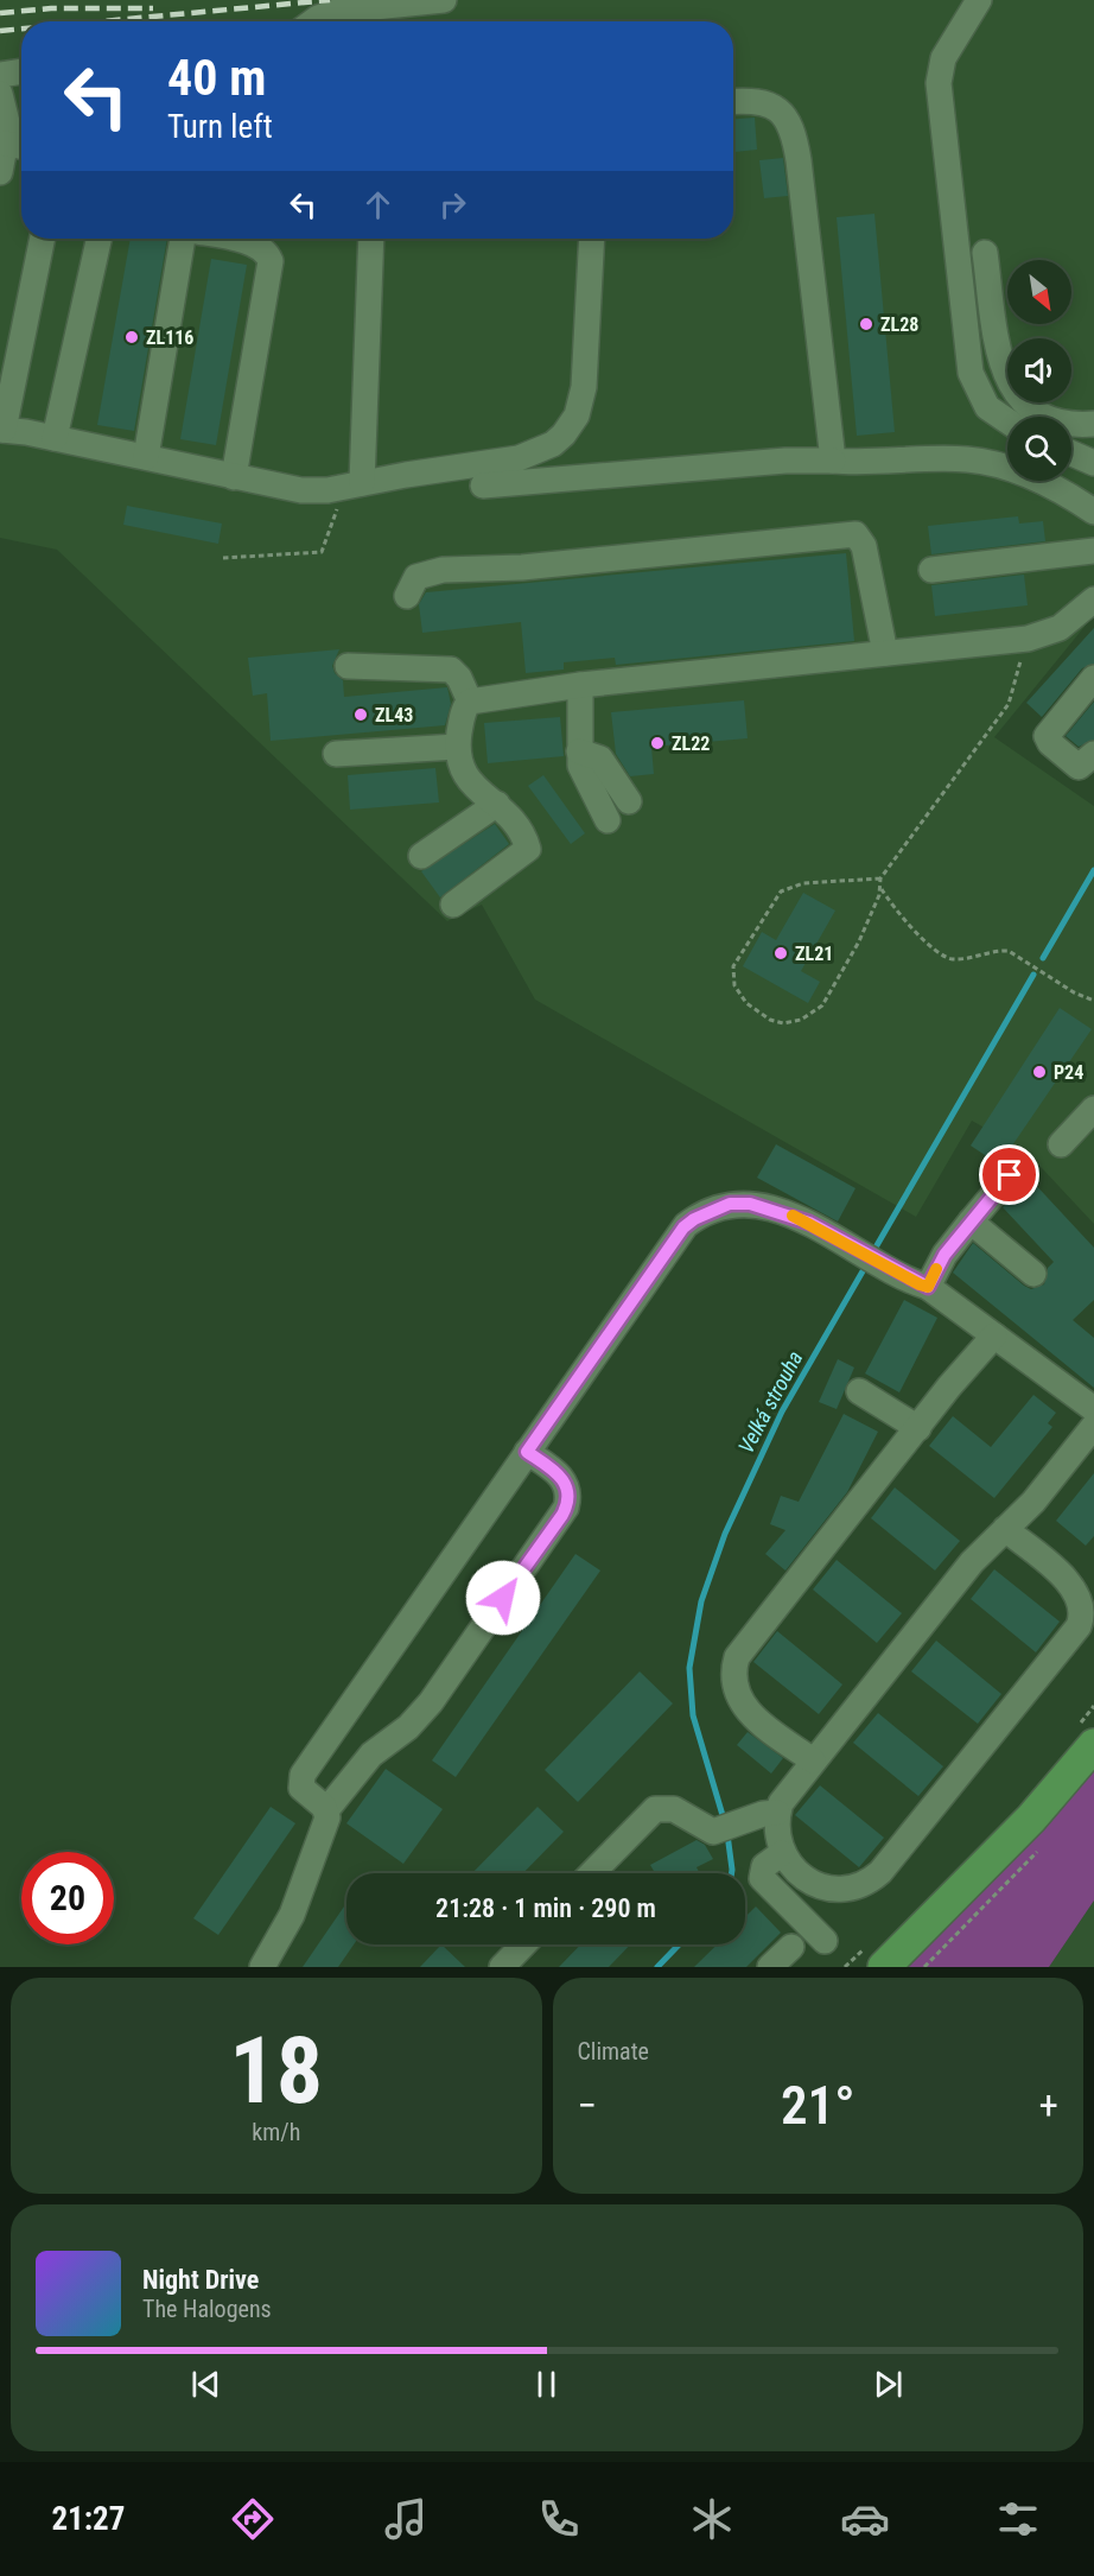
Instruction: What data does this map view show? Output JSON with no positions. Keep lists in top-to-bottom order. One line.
{"water":["Velká strouha"],"places":["ZL28","ZL116","ZL43","ZL22","ZL21","P24"],"north":"bottom right","page":{"turn":["40 m","Turn left"],"limit":"20","trip":"21:28 · 1 min · 290 m","tile":[["18","km/h"],"Climate"],"heat":["−","21°","+"],"song":["Night Drive","The Halogens"],"tabs":"21:27"}}
